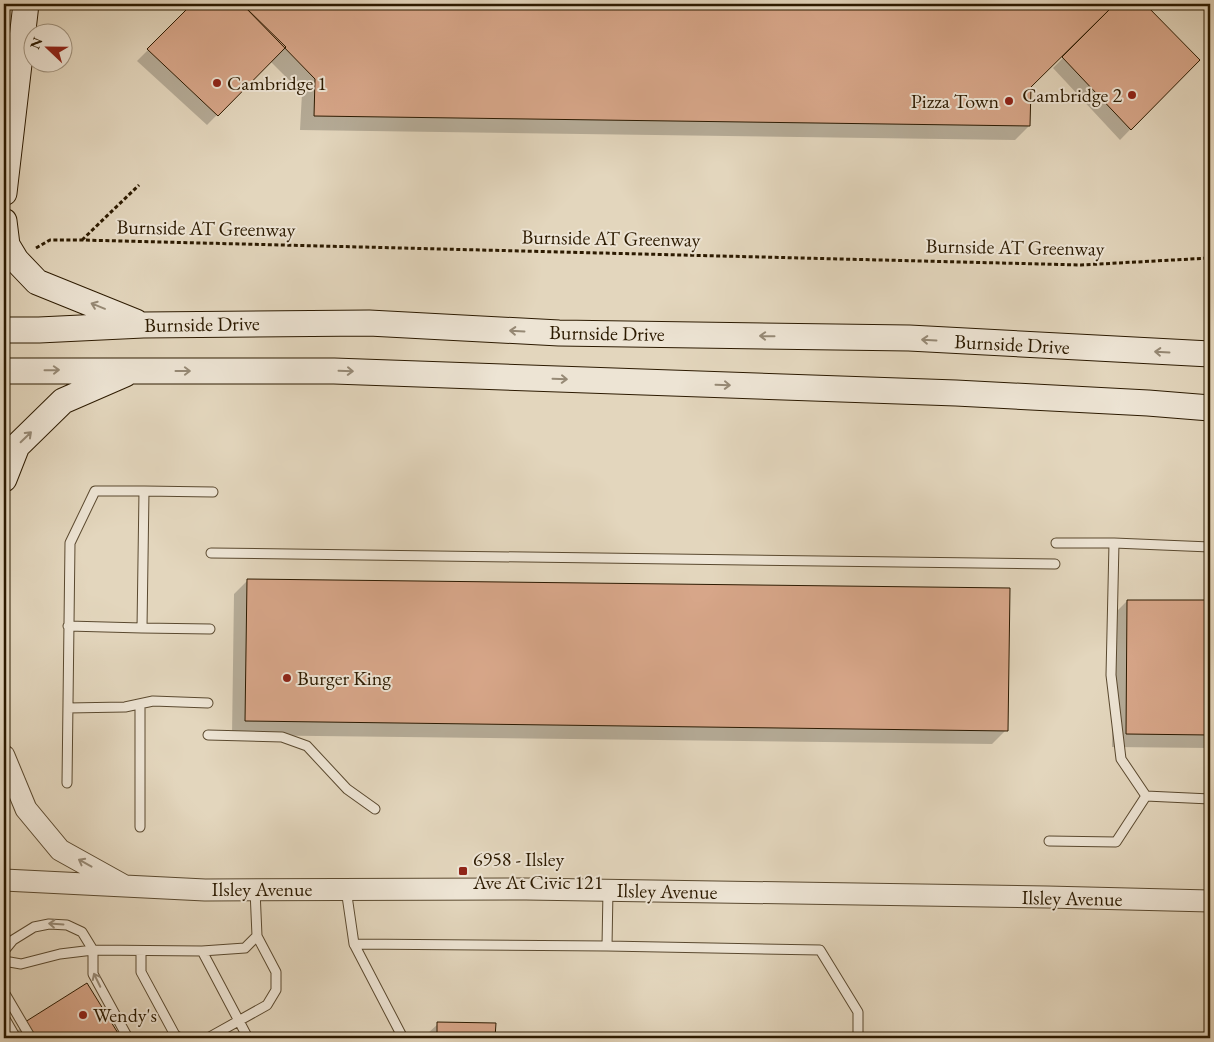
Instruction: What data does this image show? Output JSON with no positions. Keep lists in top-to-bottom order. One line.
{"streets":{"main road":["Burnside Drive"],"street":["Ilsley Avenue"],"path":["Burnside AT Greenway"]},"places":{"other":["Cambridge 1","Cambridge 2","Pizza Town","Burger King","Wendy's"],"transit":["6958 - Ilsley Ave At Civic 121"]},"north":"left"}
